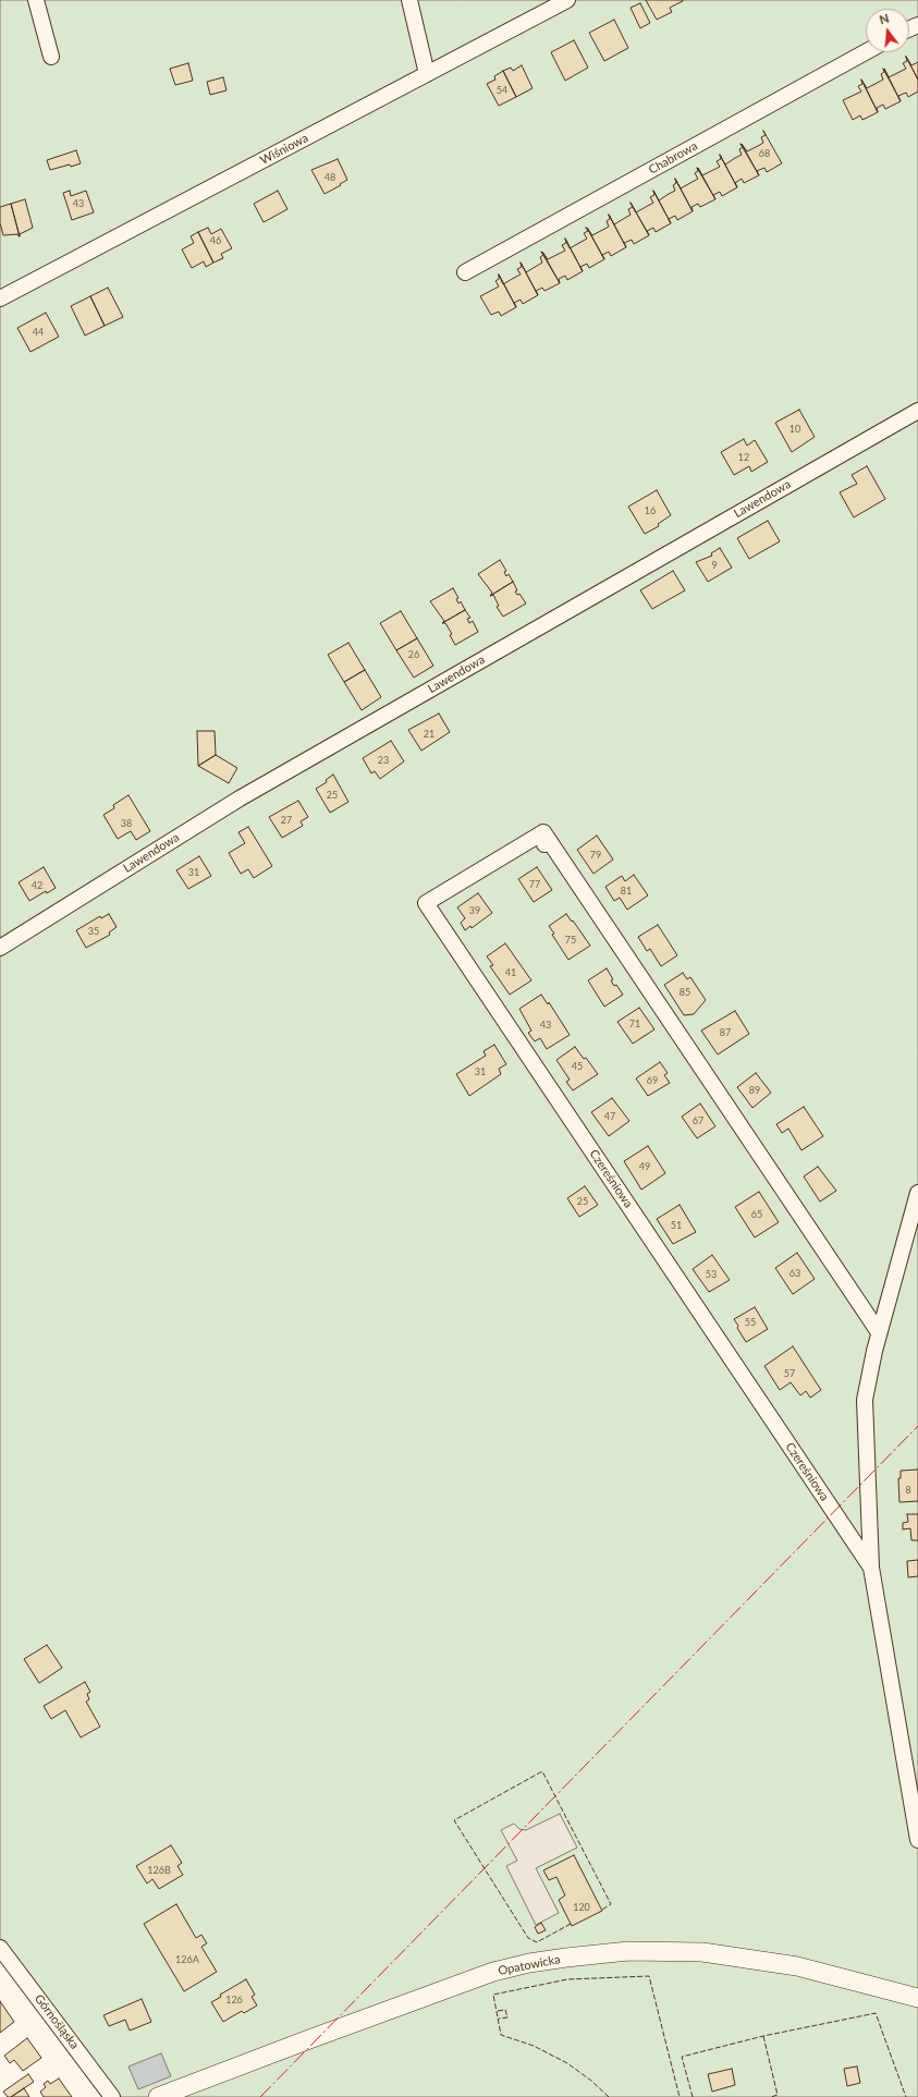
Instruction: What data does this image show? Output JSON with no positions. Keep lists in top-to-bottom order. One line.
{"streets":{"street":["Wiśniowa","Chabrowa","Lawendowa","Czereśniowa","Opatowicka","Górnośląska"]},"house_numbers":["54","68","48","43","46","44","10","12","16","9","26","21","23","25","27","38","79","31","77","42","81","39","35","75","41","85","71","43","87","45","31","69","89","47","67","49","25","65","51","63","53","55","57","8","126B","120","126A","126"],"north":"top"}
